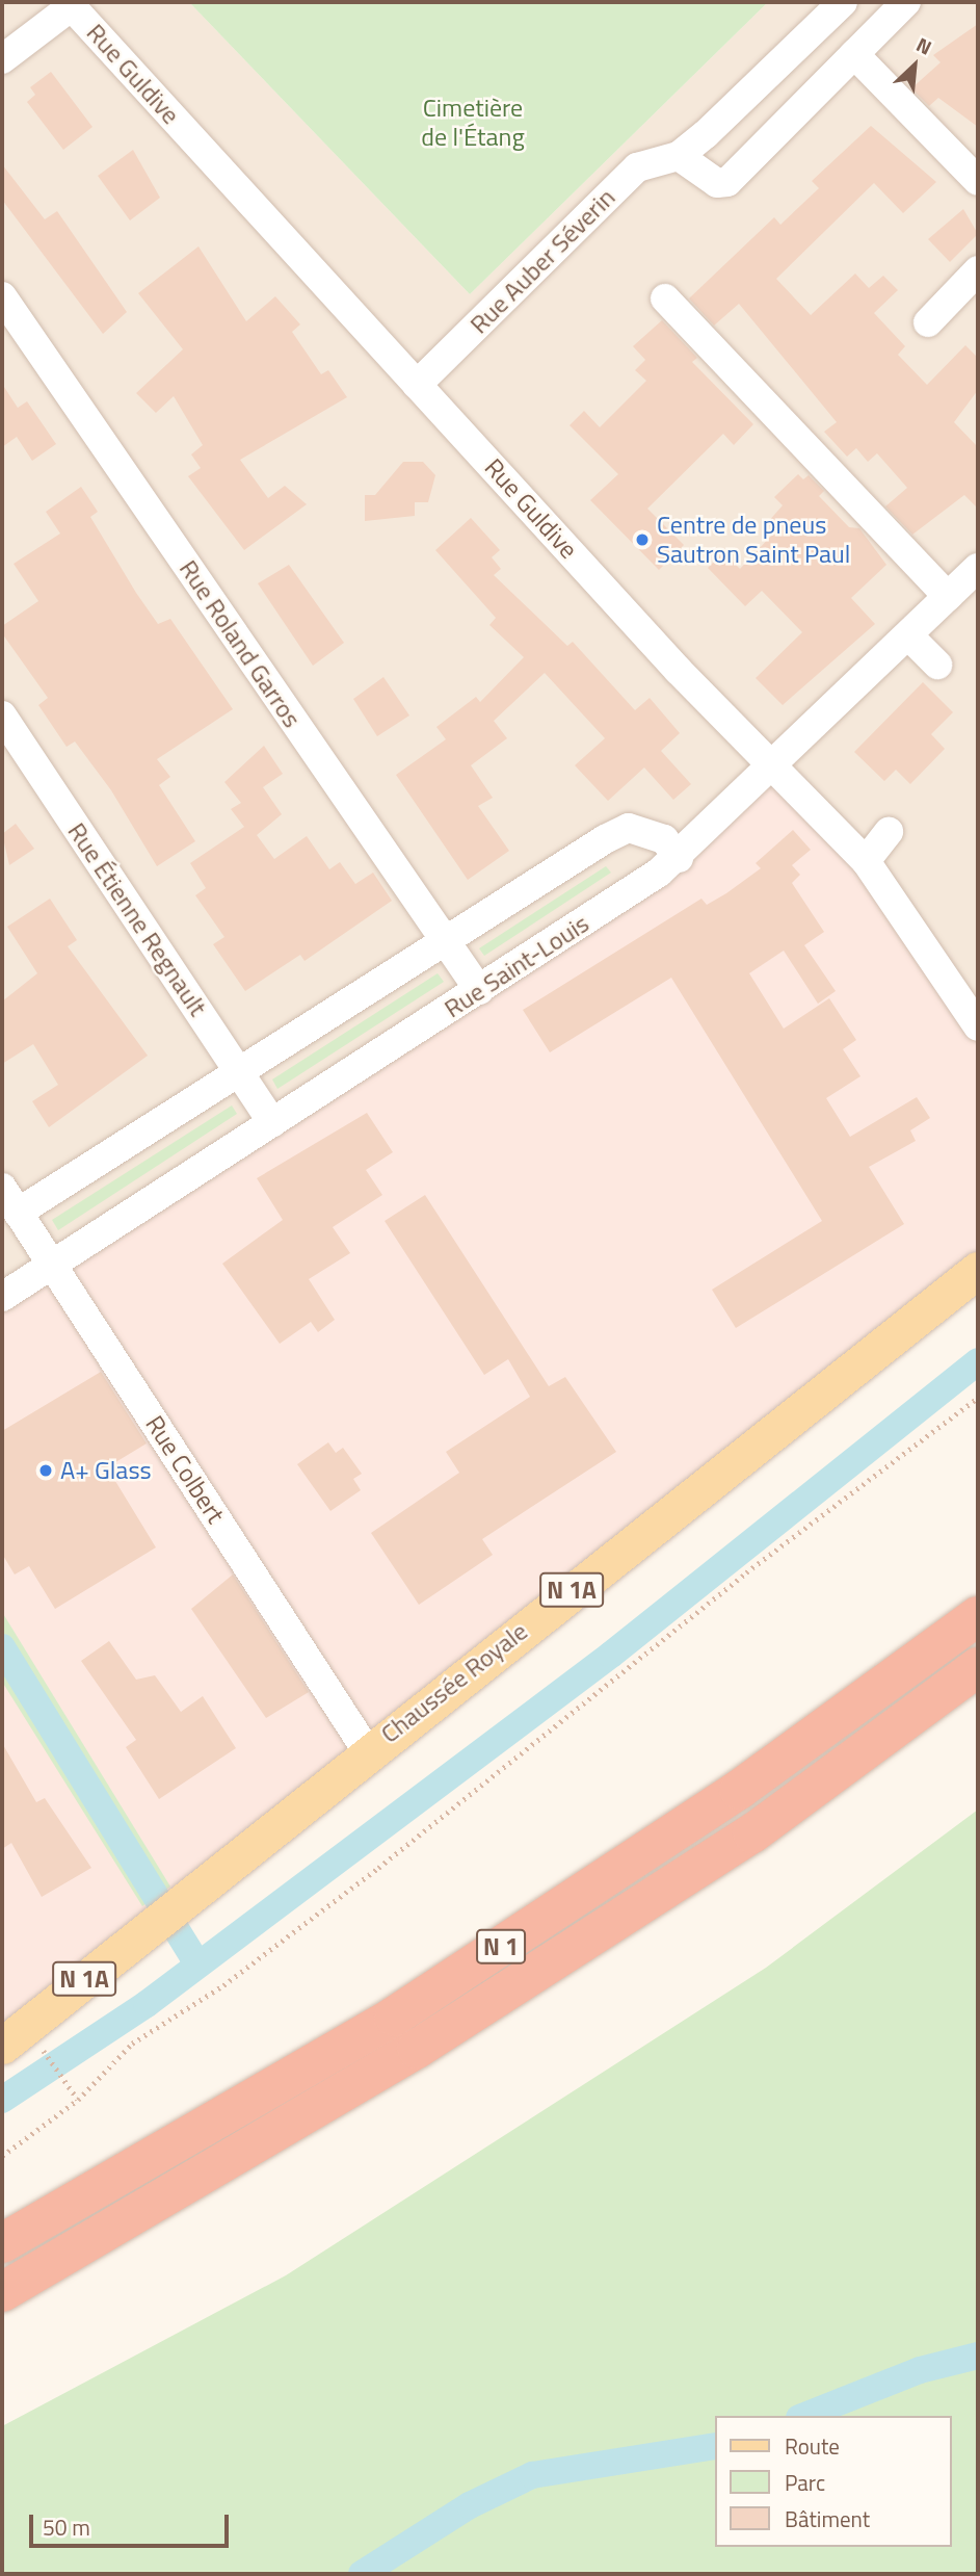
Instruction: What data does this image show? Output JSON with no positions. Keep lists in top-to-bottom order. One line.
{"streets":{"highway":["N 1"],"main road":["N 1A","Chaussée Royale"],"street":["Rue Guldive","Rue Auber Séverin","Rue Roland Garros","Rue Étienne Regnault","Rue Saint-Louis","Rue Colbert"]},"crossings":[["Rue Guldive","Rue Auber Séverin"],["Rue Guldive","Rue Saint-Louis"],["Rue Roland Garros","Rue Saint-Louis"],["Rue Étienne Regnault","Rue Saint-Louis"],["Rue Saint-Louis","Rue Colbert"],["Rue Colbert","Chaussée Royale"]],"parks":["Cimetière de l'Étang"],"places":["Centre de pneus Sautron Saint Paul","A+ Glass"],"legend":["Route","Parc","Bâtiment"],"scale_bar":"50 m","north":"top right"}
